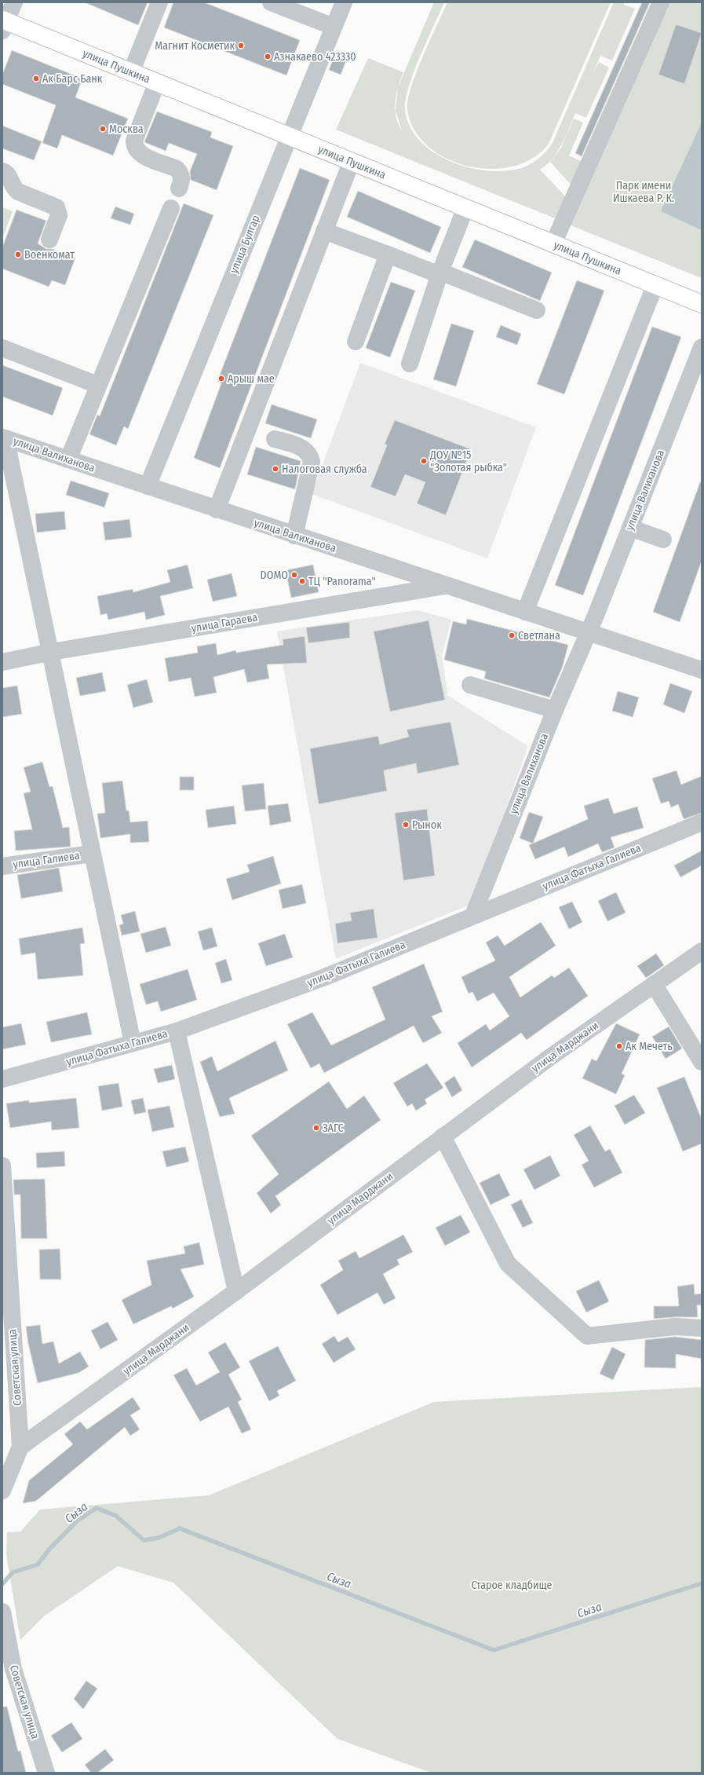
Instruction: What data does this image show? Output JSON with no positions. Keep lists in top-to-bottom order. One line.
{"streets":{"main road":["улица Пушкина"],"street":["улица Булгар","улица Валиханова","улица Гараева","улица Галиева","улица Фатыха Галиева","улица Марджани","Советская улица"]},"crossings":[["улица Пушкина","улица Булгар"],["улица Булгар","улица Валиханова"],["улица Валиханова","улица Гараева"],["улица Валиханова","улица Фатыха Галиева"],["улица Марджани","Советская улица"]],"water":["Сыза"],"parks":["Парк имени Ишкаева Р. К.","Старое кладбище"],"places":["Магнит Косметик","Азнакаево 423330","Ак Барс Банк","Москва","Военкомат","Арыш мае","ДОУ №15 \"Золотая рыбка\"","Налоговая служба","DOMO","ТЦ \"Panorama\"","Светлана","Рынок","Ак Мечеть","ЗАГС"]}
